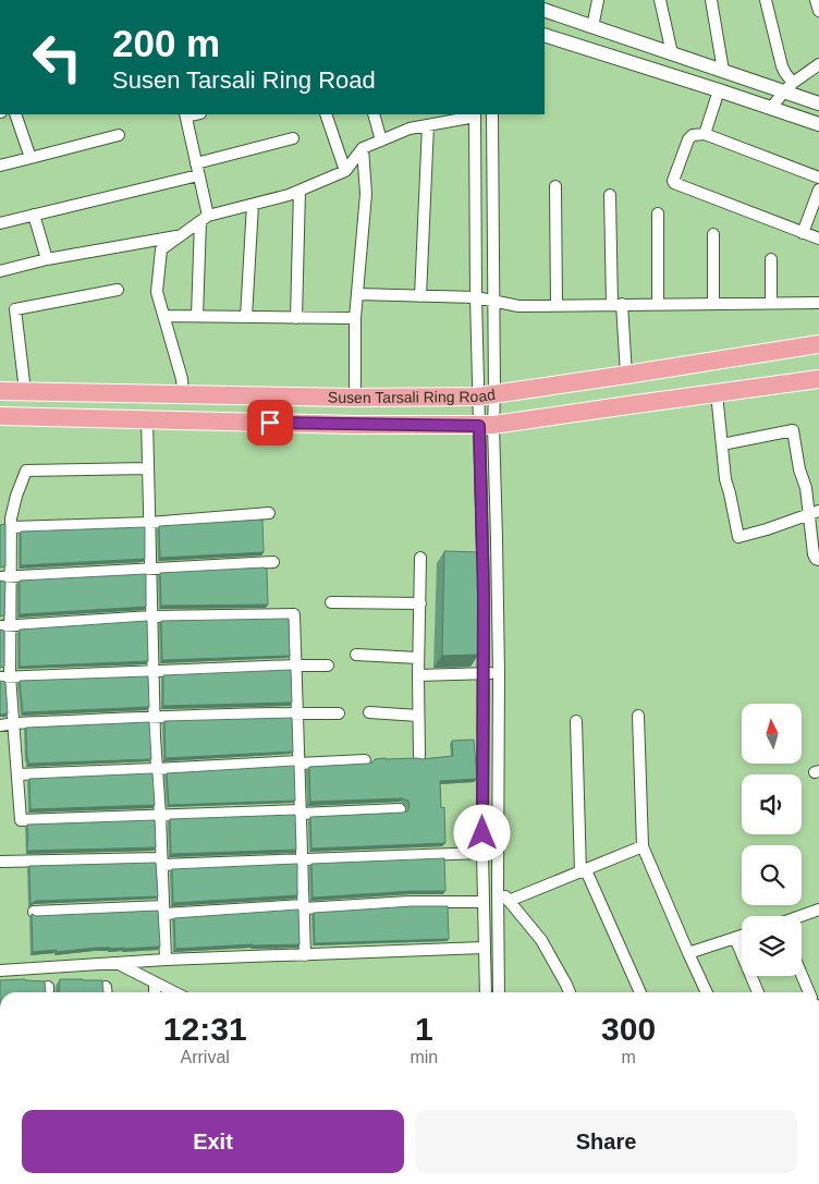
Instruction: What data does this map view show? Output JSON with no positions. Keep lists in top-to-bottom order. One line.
{"streets":{"main road":["Susen Tarsali Ring Road"]},"north":"top","page":{"turn":["200 m","Susen Tarsali Ring Road"],"eta":["12:31","Arrival","1","min","300","m"],"buttons":["Exit","Share"]}}
